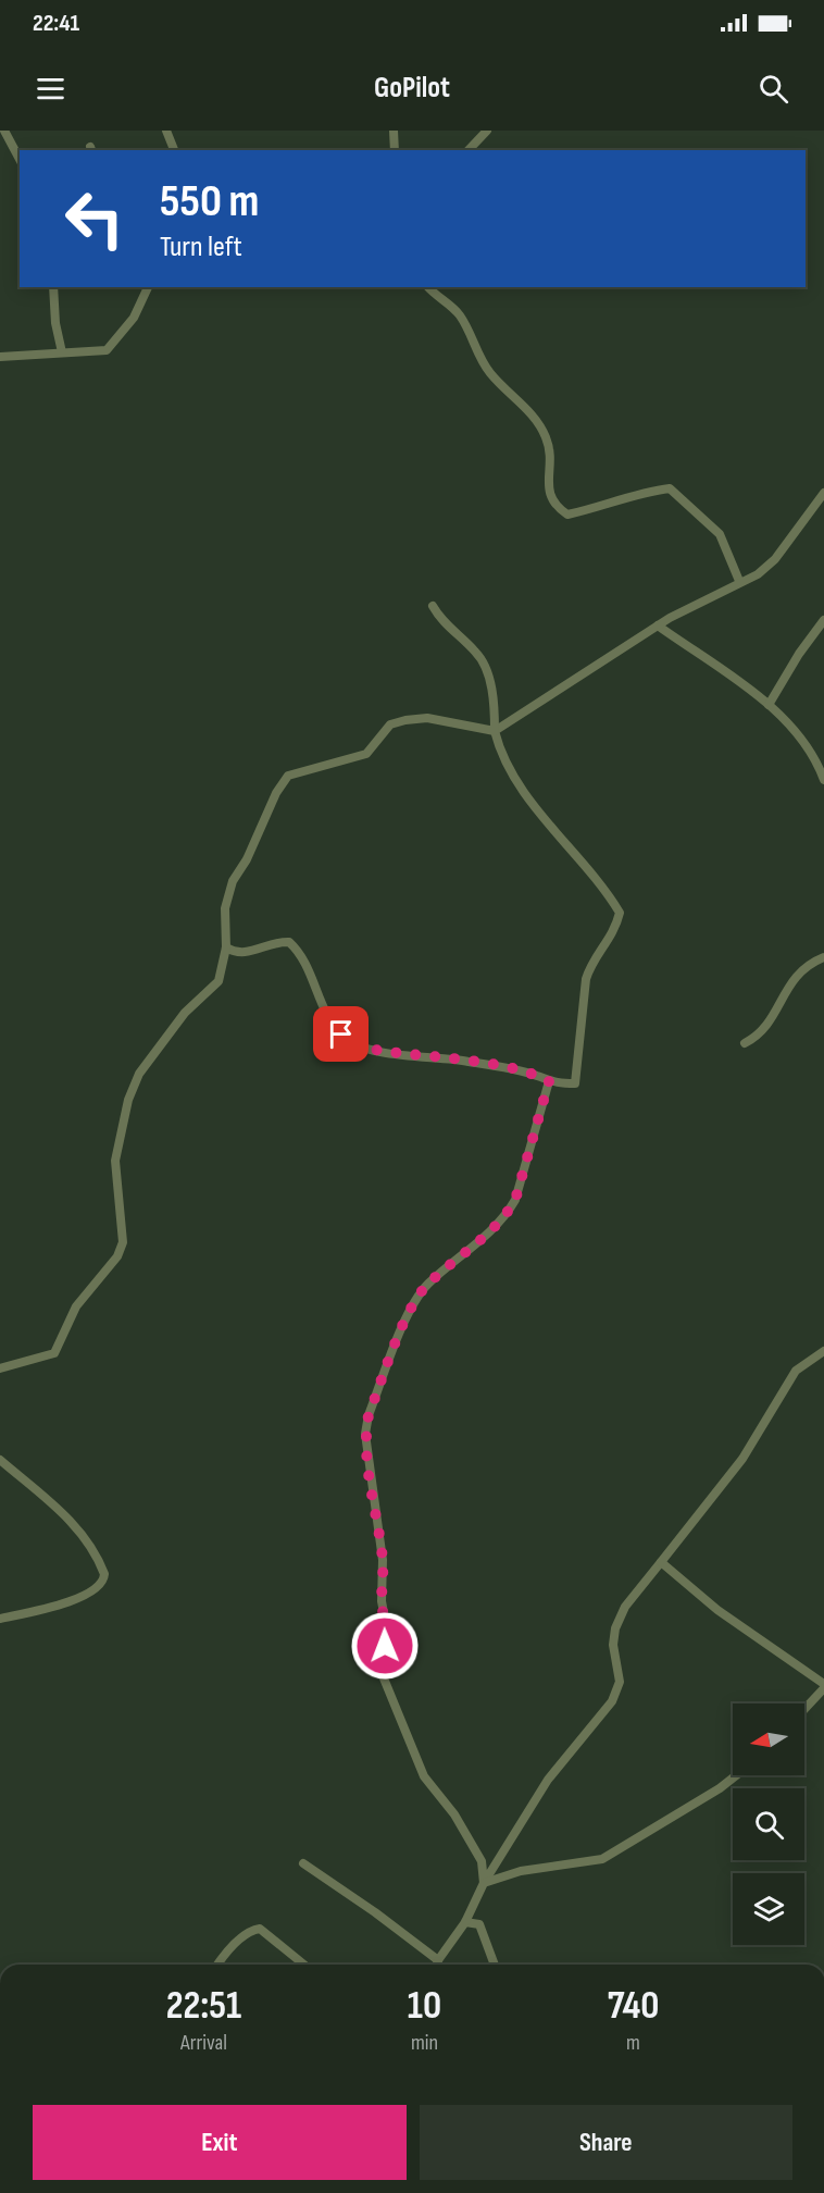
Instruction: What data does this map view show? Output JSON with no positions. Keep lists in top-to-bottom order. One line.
{"north":"left","page":{"status":"22:41","header":"GoPilot","turn":["550 m","Turn left"],"eta":["22:51","Arrival","10","min","740","m"],"buttons":["Exit","Share"]}}
